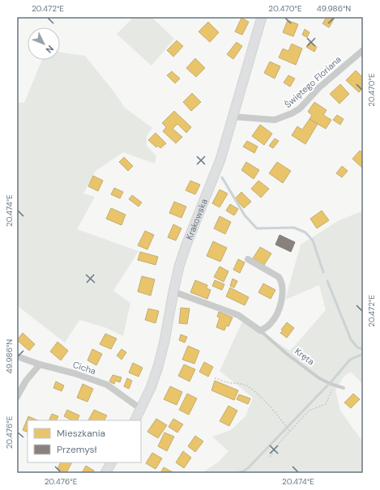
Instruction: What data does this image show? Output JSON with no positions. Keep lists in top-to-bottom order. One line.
{"streets":{"street":["Świętego Floriana","Krakowska","Kręta","Cicha"]},"crossings":[["Świętego Floriana","Krakowska"],["Krakowska","Kręta"],["Krakowska","Cicha"]],"legend":["Mieszkania","Przemysł"],"north":"bottom right","coordinates":["20.472°E","20.470°E","49.986°N","20.474°E","20.476°E"]}
